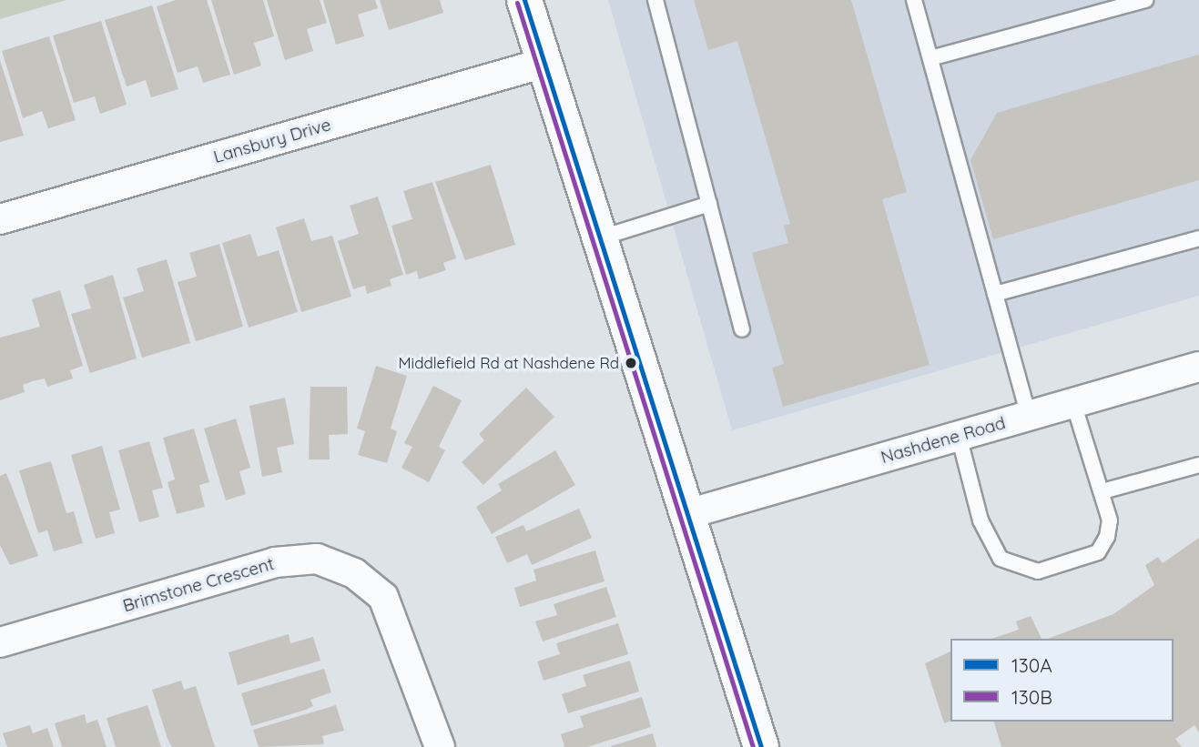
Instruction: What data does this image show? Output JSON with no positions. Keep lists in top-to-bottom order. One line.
{"streets":{"street":["Lansbury Drive","Nashdene Road","Brimstone Crescent"]},"places":["Middlefield Rd at Nashdene Rd"],"lines":["transit line 130A","transit line 130B"],"legend":["130A","130B"]}
